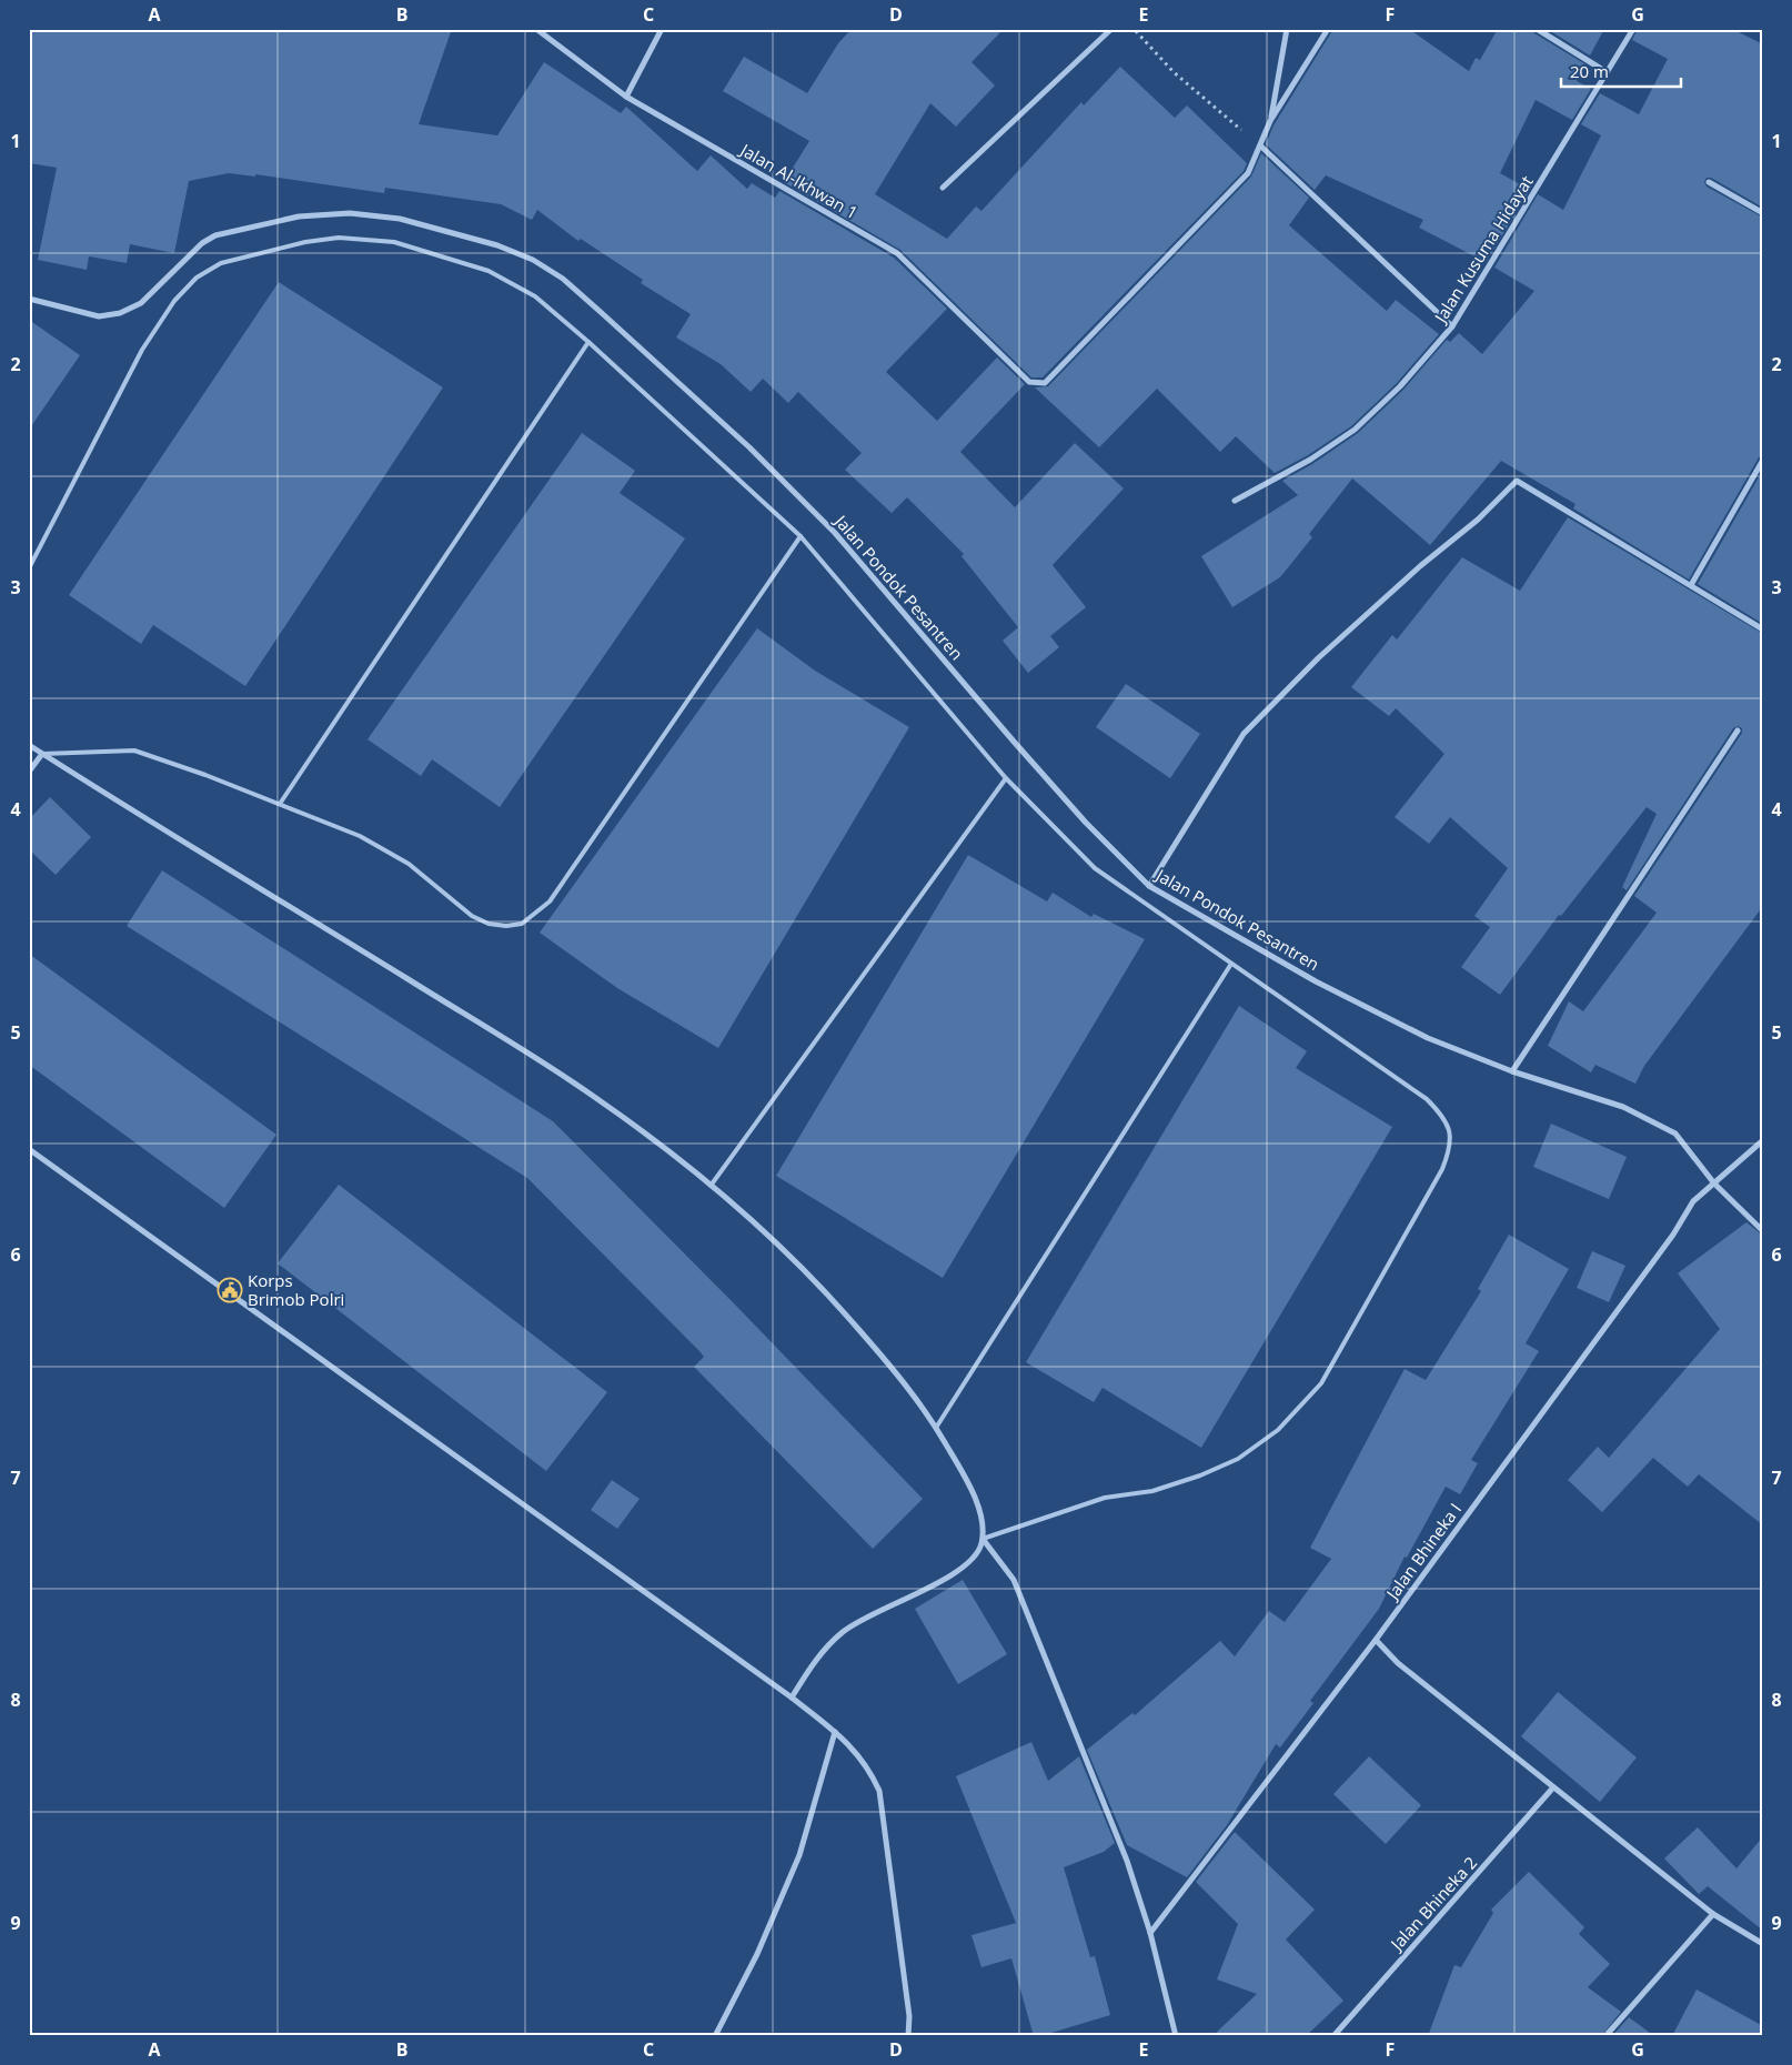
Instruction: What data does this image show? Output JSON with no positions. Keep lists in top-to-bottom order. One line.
{"streets":{"street":["Jalan Al-Ikhwan 1","Jalan Kusuma Hidayat","Jalan Pondok Pesantren","Jalan Bhineka I","Jalan Bhineka 2"]},"crossings":[["Jalan Pondok Pesantren","Jalan Bhineka I"]],"places":{"public building":["Korps Brimob Polri"]},"scale_bar":"20 m","grid":{"columns":["A","B","C","D","E","F","G"],"rows":["1","2","3","4","5","6","7","8","9"]}}
